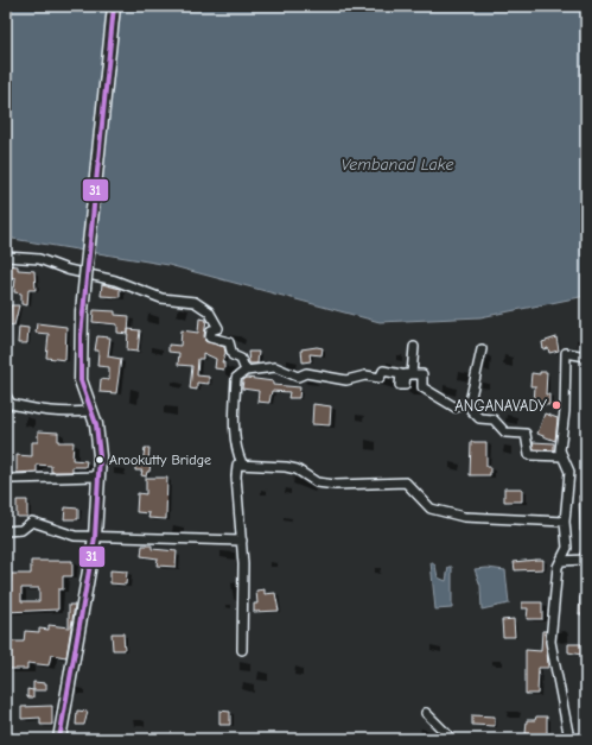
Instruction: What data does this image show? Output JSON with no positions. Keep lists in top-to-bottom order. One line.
{"water":["Vembanad Lake"],"places":["ANGANAVADY","Arookutty Bridge"],"lines":["transit line 31"]}
